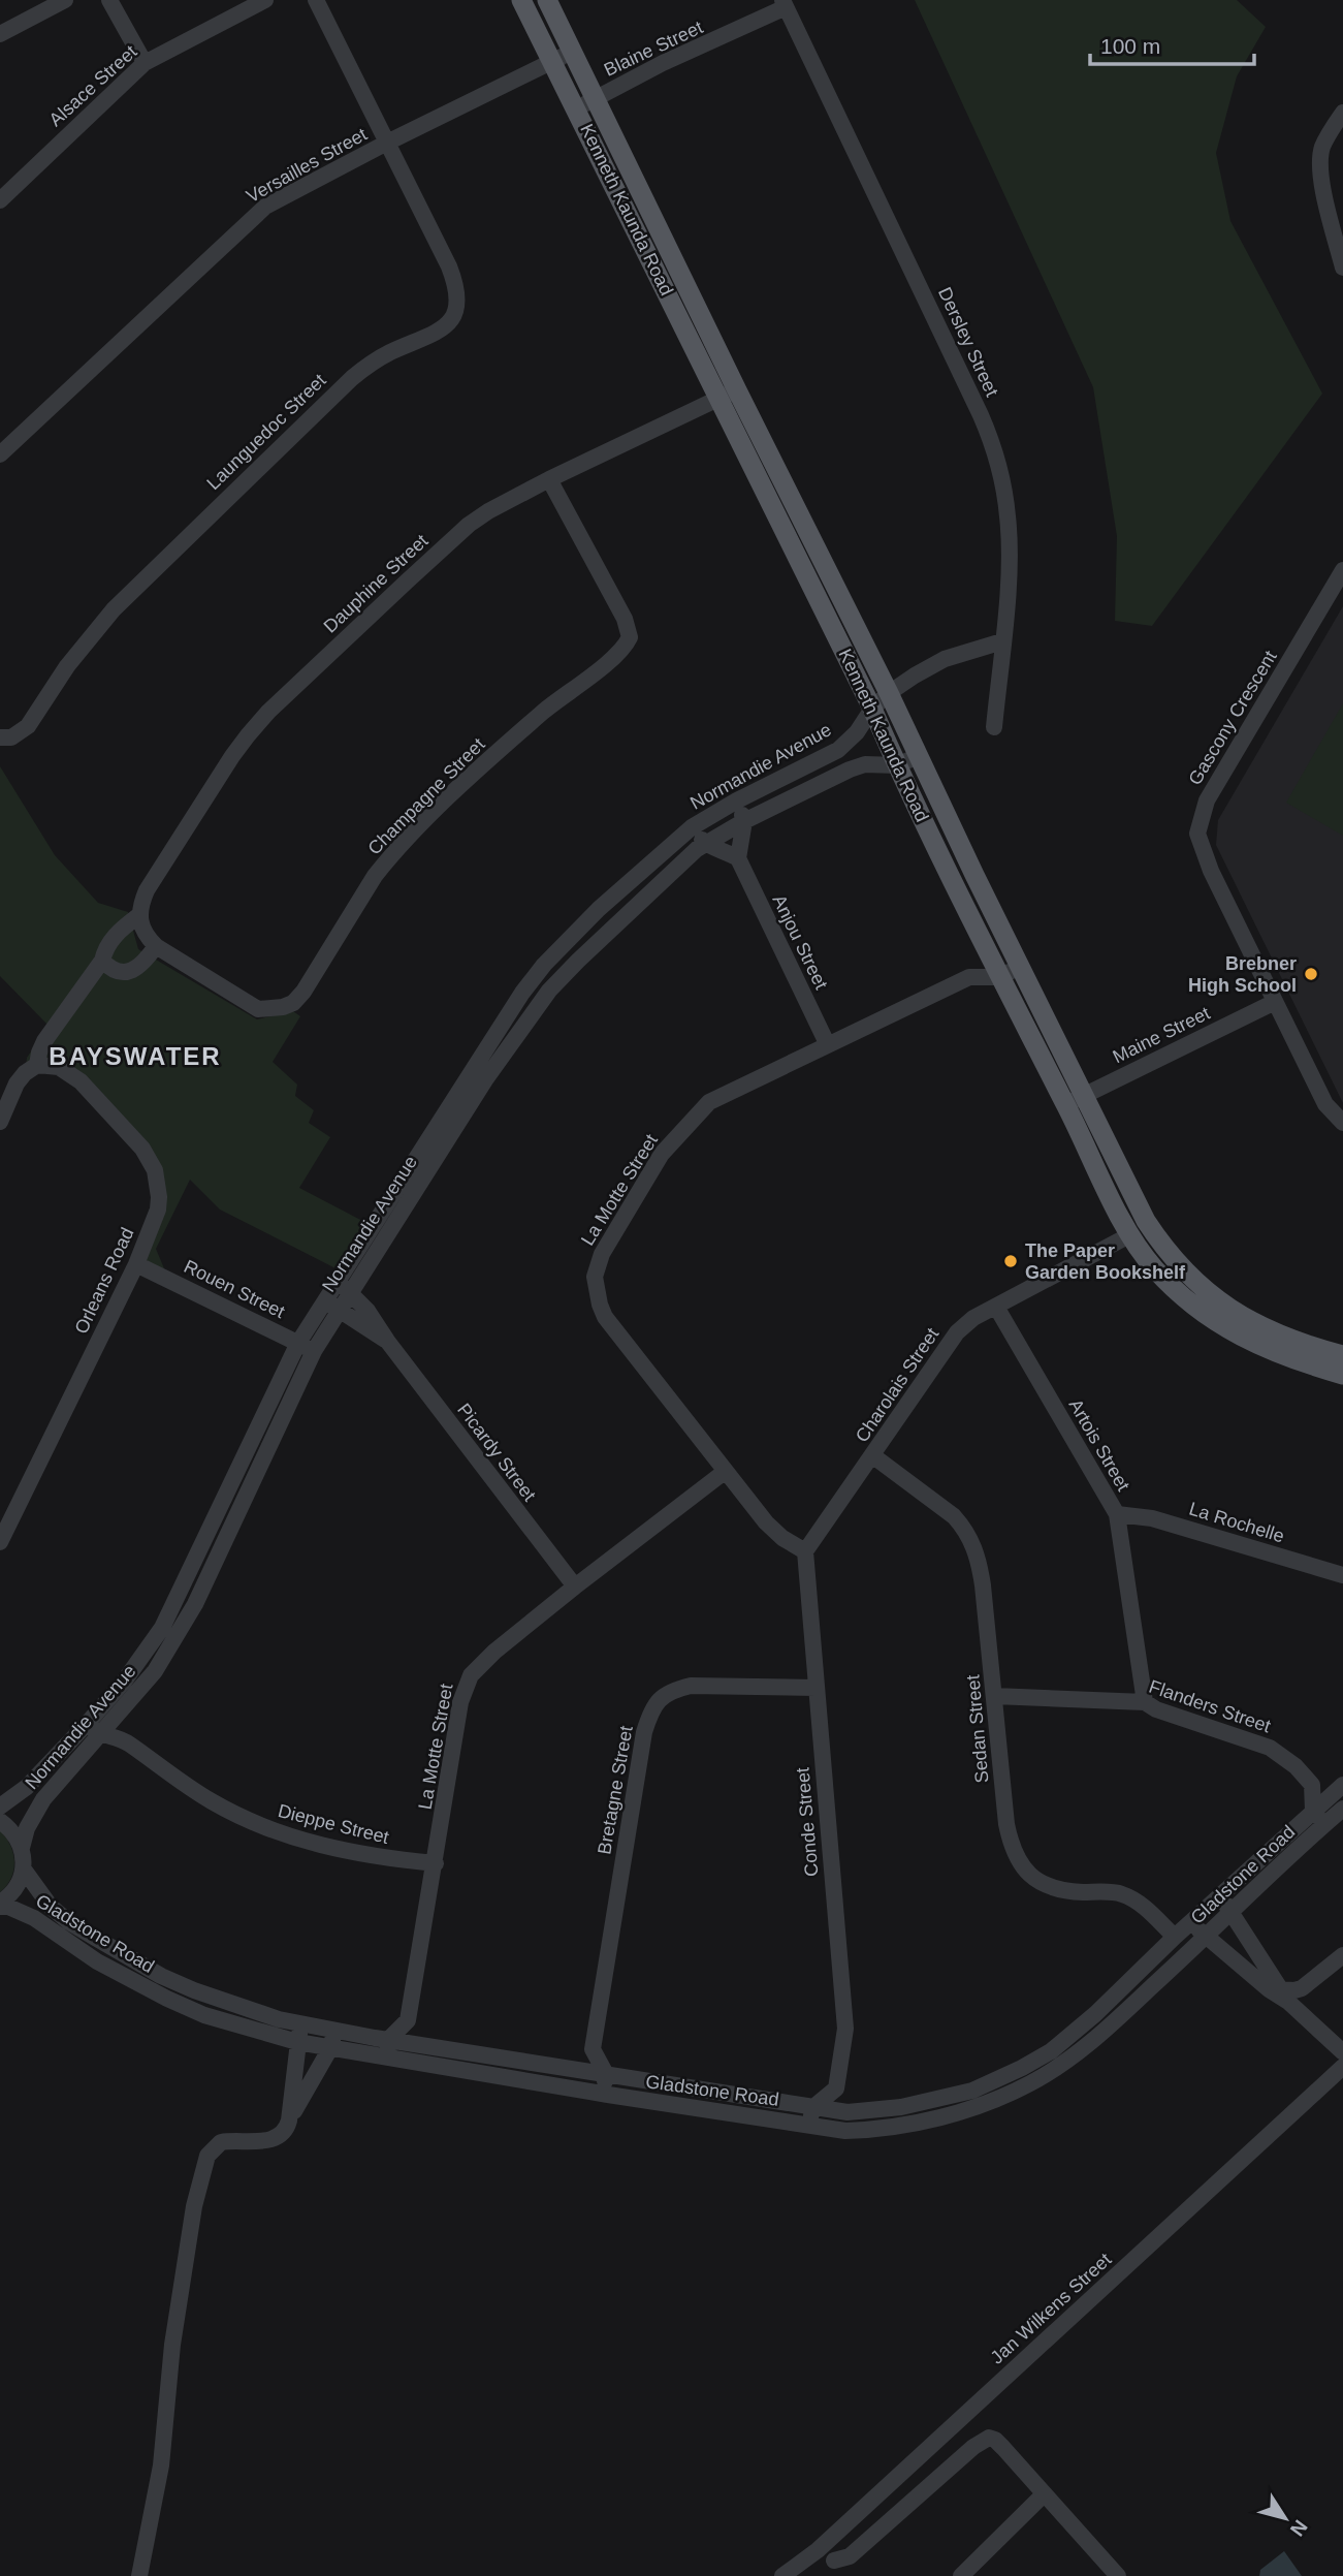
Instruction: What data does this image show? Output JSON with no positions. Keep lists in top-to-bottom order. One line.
{"streets":{"main road":["Kenneth Kaunda Road"],"street":["Blaine Street","Alsace Street","Versailles Street","Dersley Street","Launguedoc Street","Dauphine Street","Gascony Crescent","Normandie Avenue","Champagne Street","Anjou Street","Maine Street","La Motte Street","Orleans Road","Rouen Street","Charolais Street","Artois Street","Picardy Street","La Rochelle","Flanders Street","Sedan Street","Bretagne Street","Conde Street","Dieppe Street","Gladstone Road","Jan Wilkens Street"]},"crossings":[["Blaine Street","Kenneth Kaunda Road"],["Blaine Street","Dersley Street"],["Versailles Street","Kenneth Kaunda Road"],["Versailles Street","Launguedoc Street"],["Kenneth Kaunda Road","Dauphine Street"],["Kenneth Kaunda Road","Normandie Avenue"],["Kenneth Kaunda Road","Maine Street"],["Kenneth Kaunda Road","La Motte Street"],["Kenneth Kaunda Road","Charolais Street"],["Dersley Street","Normandie Avenue"],["Dauphine Street","Champagne Street"],["Gascony Crescent","Maine Street"],["Normandie Avenue","Rouen Street"],["Normandie Avenue","Picardy Street"],["Normandie Avenue","Dieppe Street"],["Anjou Street","La Motte Street"],["La Motte Street","Charolais Street"],["La Motte Street","Picardy Street"],["La Motte Street","Conde Street"],["La Motte Street","Dieppe Street"],["Orleans Road","Rouen Street"],["Charolais Street","Artois Street"],["Charolais Street","Sedan Street"],["Charolais Street","Conde Street"],["Artois Street","La Rochelle"],["Artois Street","Flanders Street"],["Flanders Street","Sedan Street"],["Sedan Street","Gladstone Road"],["Bretagne Street","Conde Street"]],"districts":["BAYSWATER"],"places":["Brebner High School","The Paper Garden Bookshelf"],"scale_bar":"100 m","north":"bottom right"}
